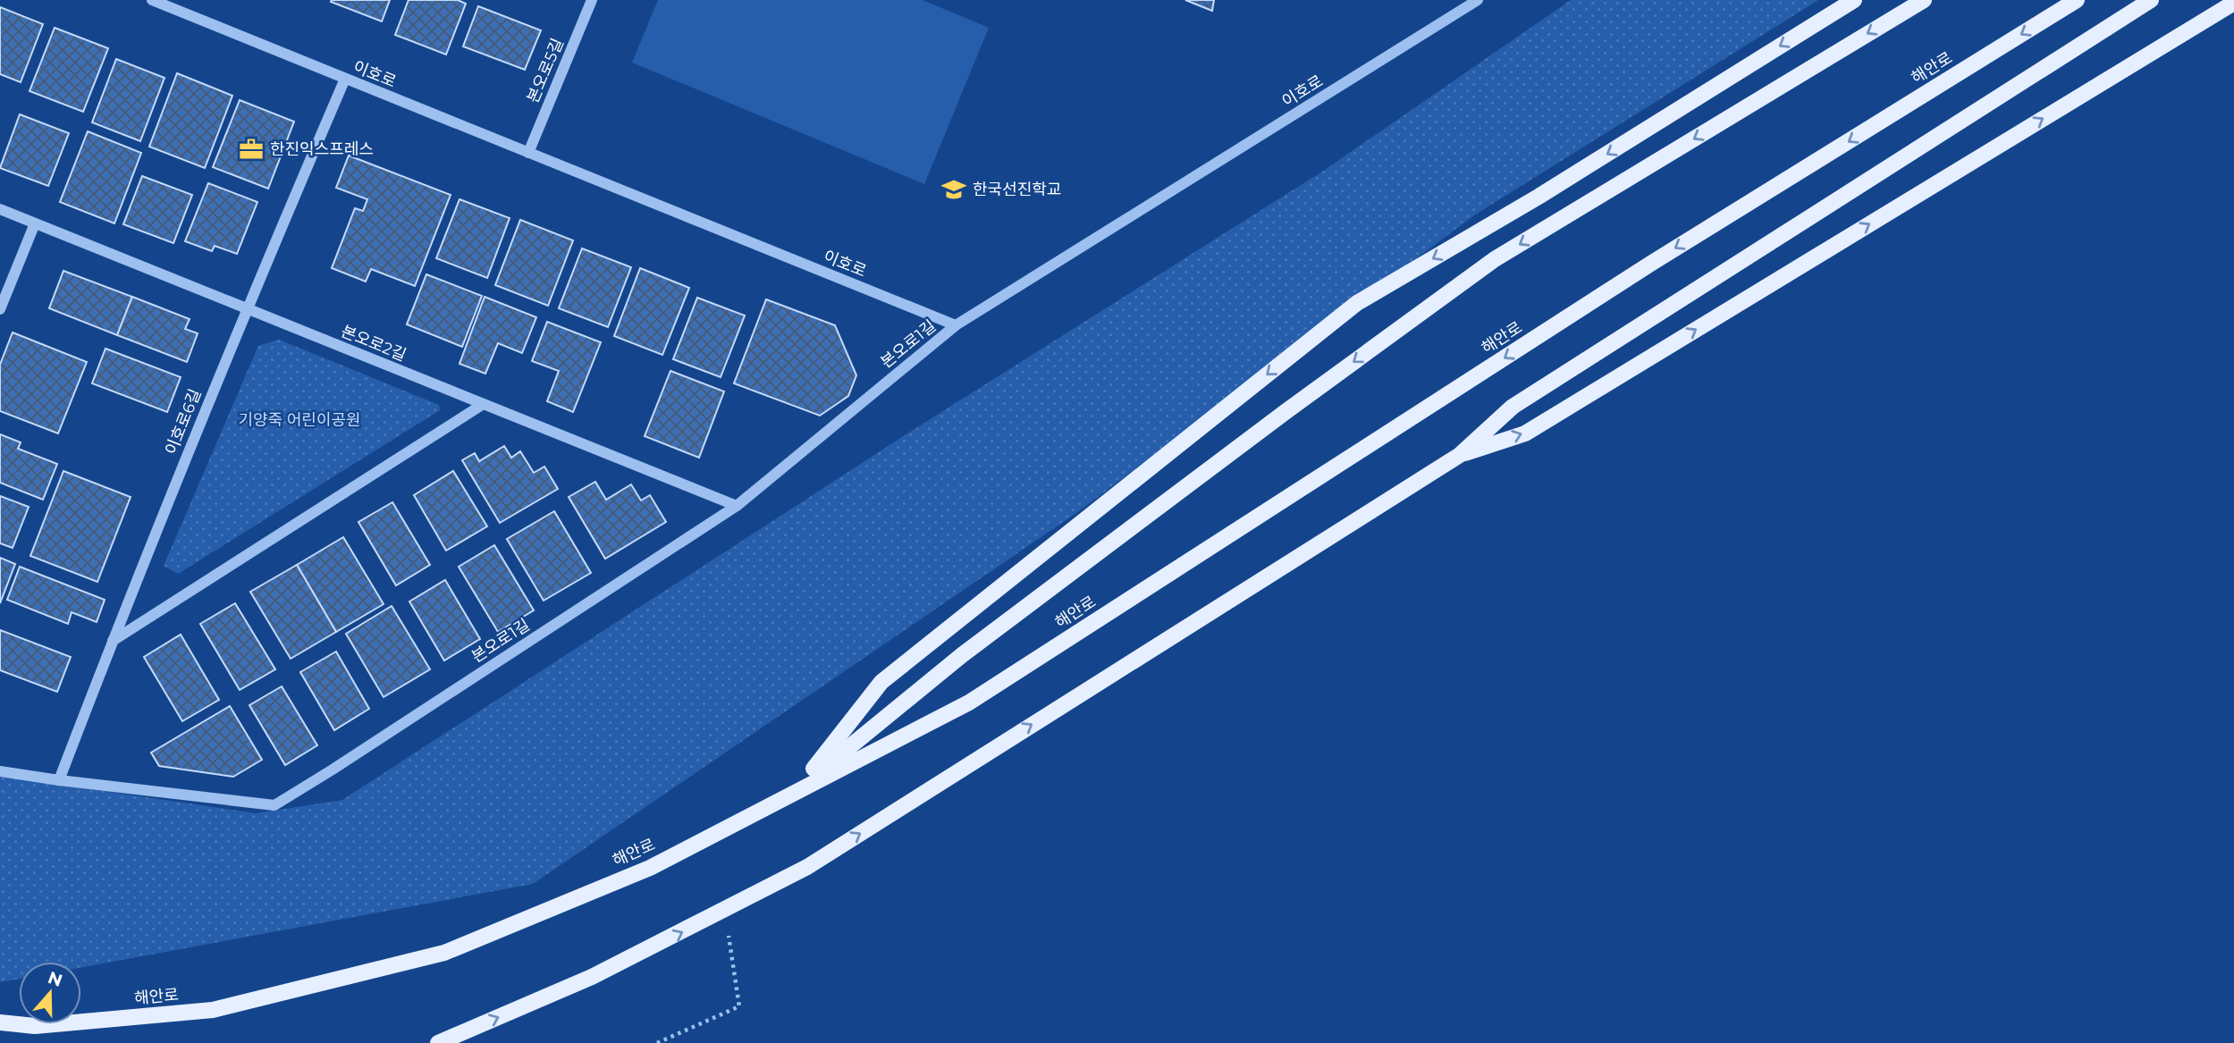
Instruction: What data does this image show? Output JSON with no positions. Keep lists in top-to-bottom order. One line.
{"streets":{"main road":["해안로"],"street":["본오로5길","이호로","본오로2길","본오로1길","이호로6길"]},"crossings":[["본오로5길","이호로"],["이호로","본오로1길"],["이호로","이호로6길"],["본오로2길","본오로1길"],["본오로2길","이호로6길"],["본오로1길","이호로6길"]],"parks":["기양죽 어린이공원"],"places":{"office":["한진익스프레스"],"school or university":["한국선진학교"]},"north":"top"}
